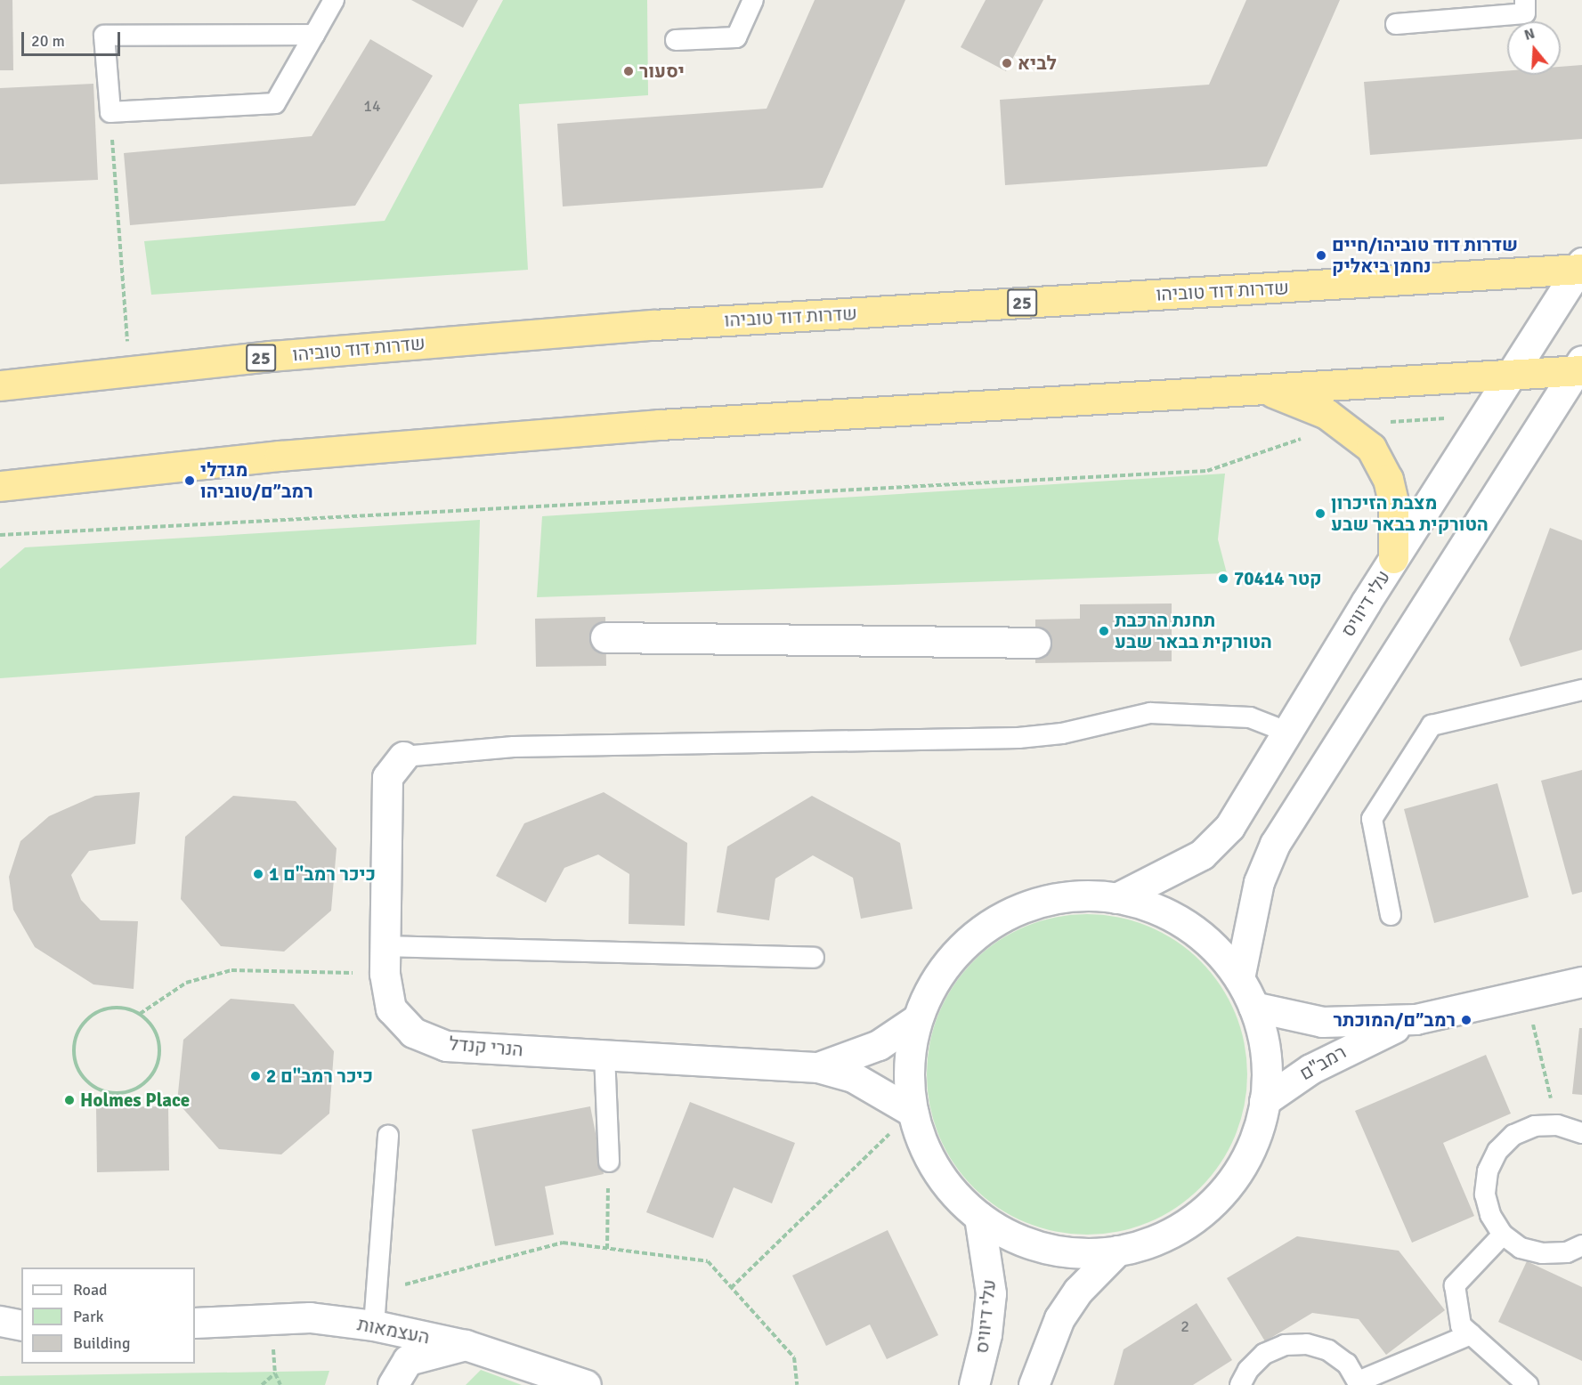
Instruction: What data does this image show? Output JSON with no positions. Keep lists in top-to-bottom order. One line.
{"streets":{"highway":["שדרות דוד טוביהו","25"],"street":["עלי דיוויס","הנרי קנדל","רמב\"ם","העצמאות"]},"crossings":[["שדרות דוד טוביהו","עלי דיוויס"]],"places":["לביא","יסעור","שדרות דוד טוביהו/חיים נחמן ביאליק","מגדלי רמב״ם/טוביהו","מצבת הזיכרון הטורקית בבאר שבע","קטר 70414","תחנת הרכבת הטורקית בבאר שבע","כיכר רמב\"ם 1","רמב״ם/המוכתר","כיכר רמב\"ם 2","Holmes Place"],"house_numbers":["14","2"],"legend":["Road","Park","Building"],"scale_bar":"20 m","north":"top"}
